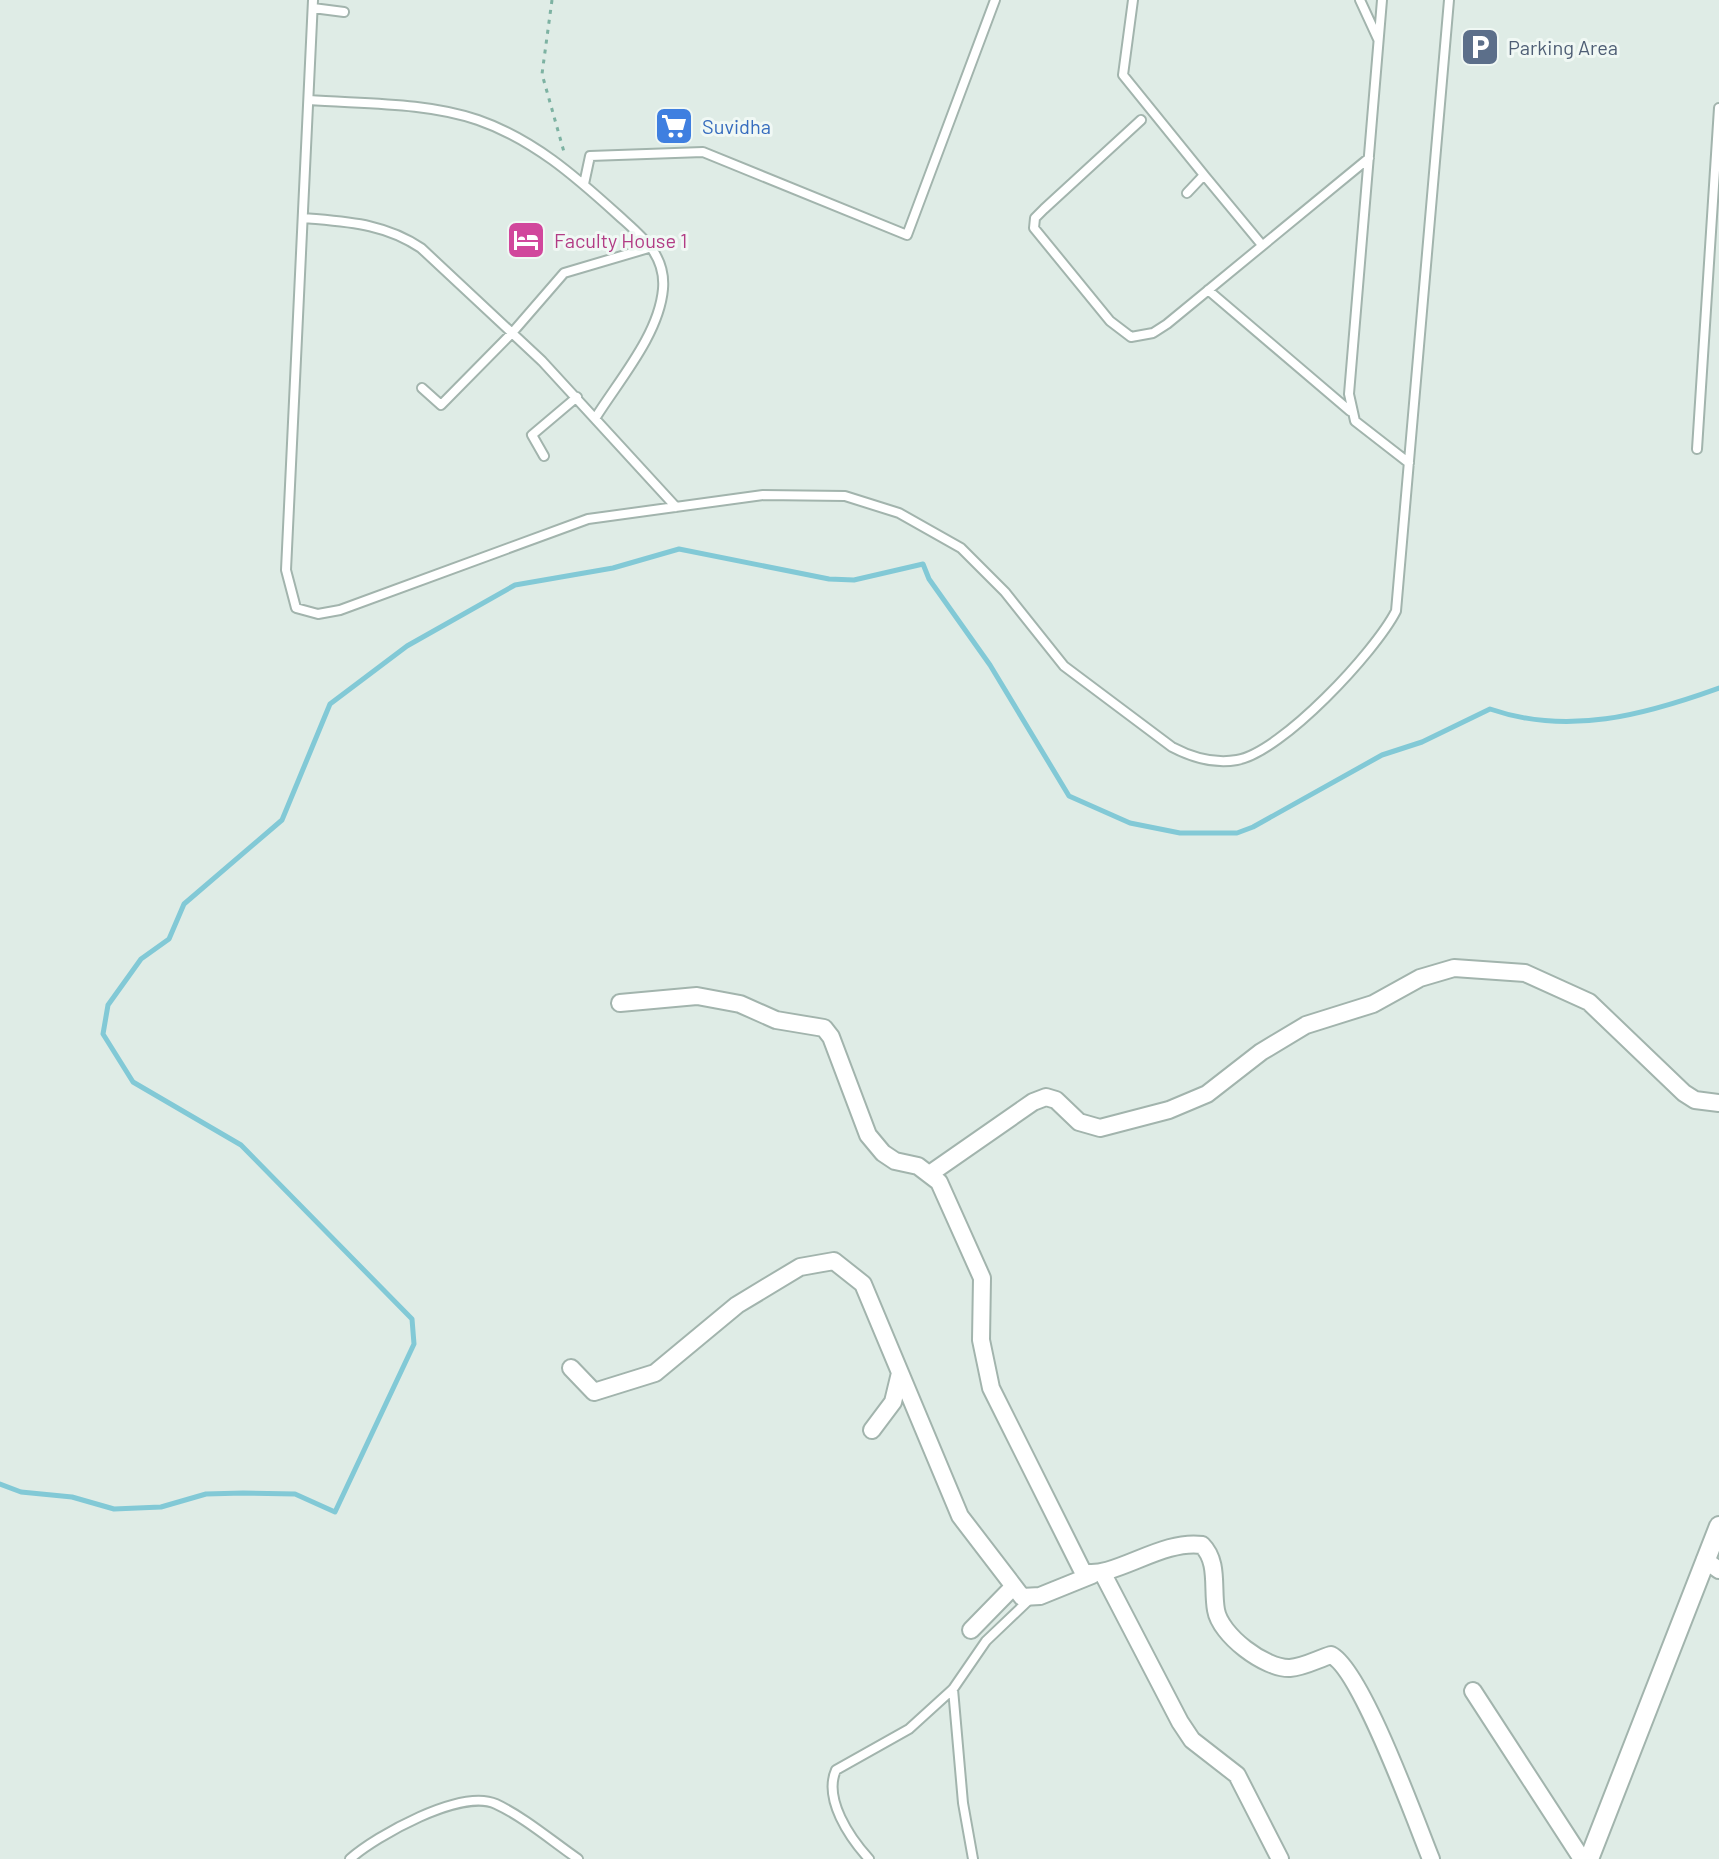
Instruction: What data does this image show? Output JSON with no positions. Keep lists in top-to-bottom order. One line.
{"places":{"parking":["Parking Area"],"supermarket":["Suvidha"],"hotel":["Faculty House 1"]}}
